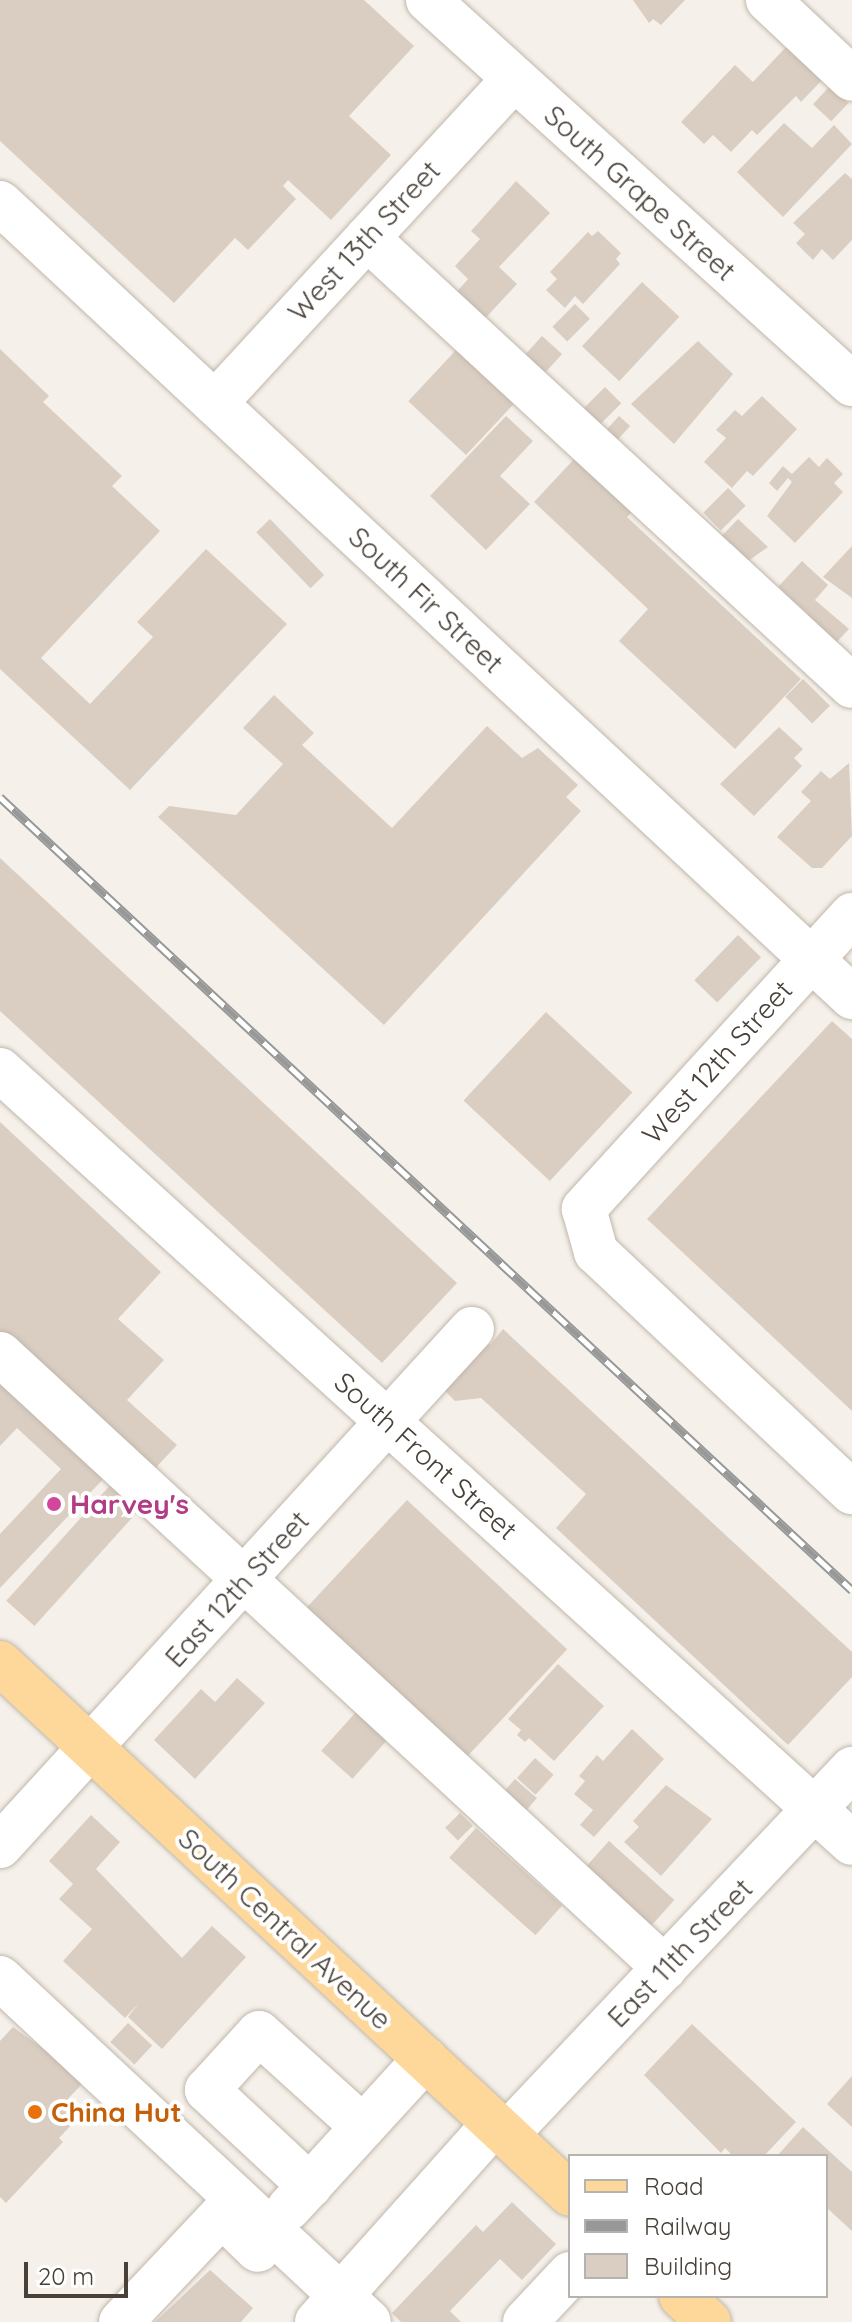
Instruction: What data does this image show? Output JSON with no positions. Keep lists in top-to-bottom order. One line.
{"streets":{"main road":["South Central Avenue"],"street":["South Grape Street","West 13th Street","South Fir Street","West 12th Street","South Front Street","East 12th Street","East 11th Street"]},"crossings":[["South Grape Street","West 13th Street"],["West 13th Street","South Fir Street"],["South Fir Street","West 12th Street"],["South Front Street","East 12th Street"],["South Front Street","East 11th Street"],["East 12th Street","South Central Avenue"],["South Central Avenue","East 11th Street"]],"places":["Harvey's","China Hut"],"legend":["Road","Railway","Building"],"scale_bar":"20 m"}
